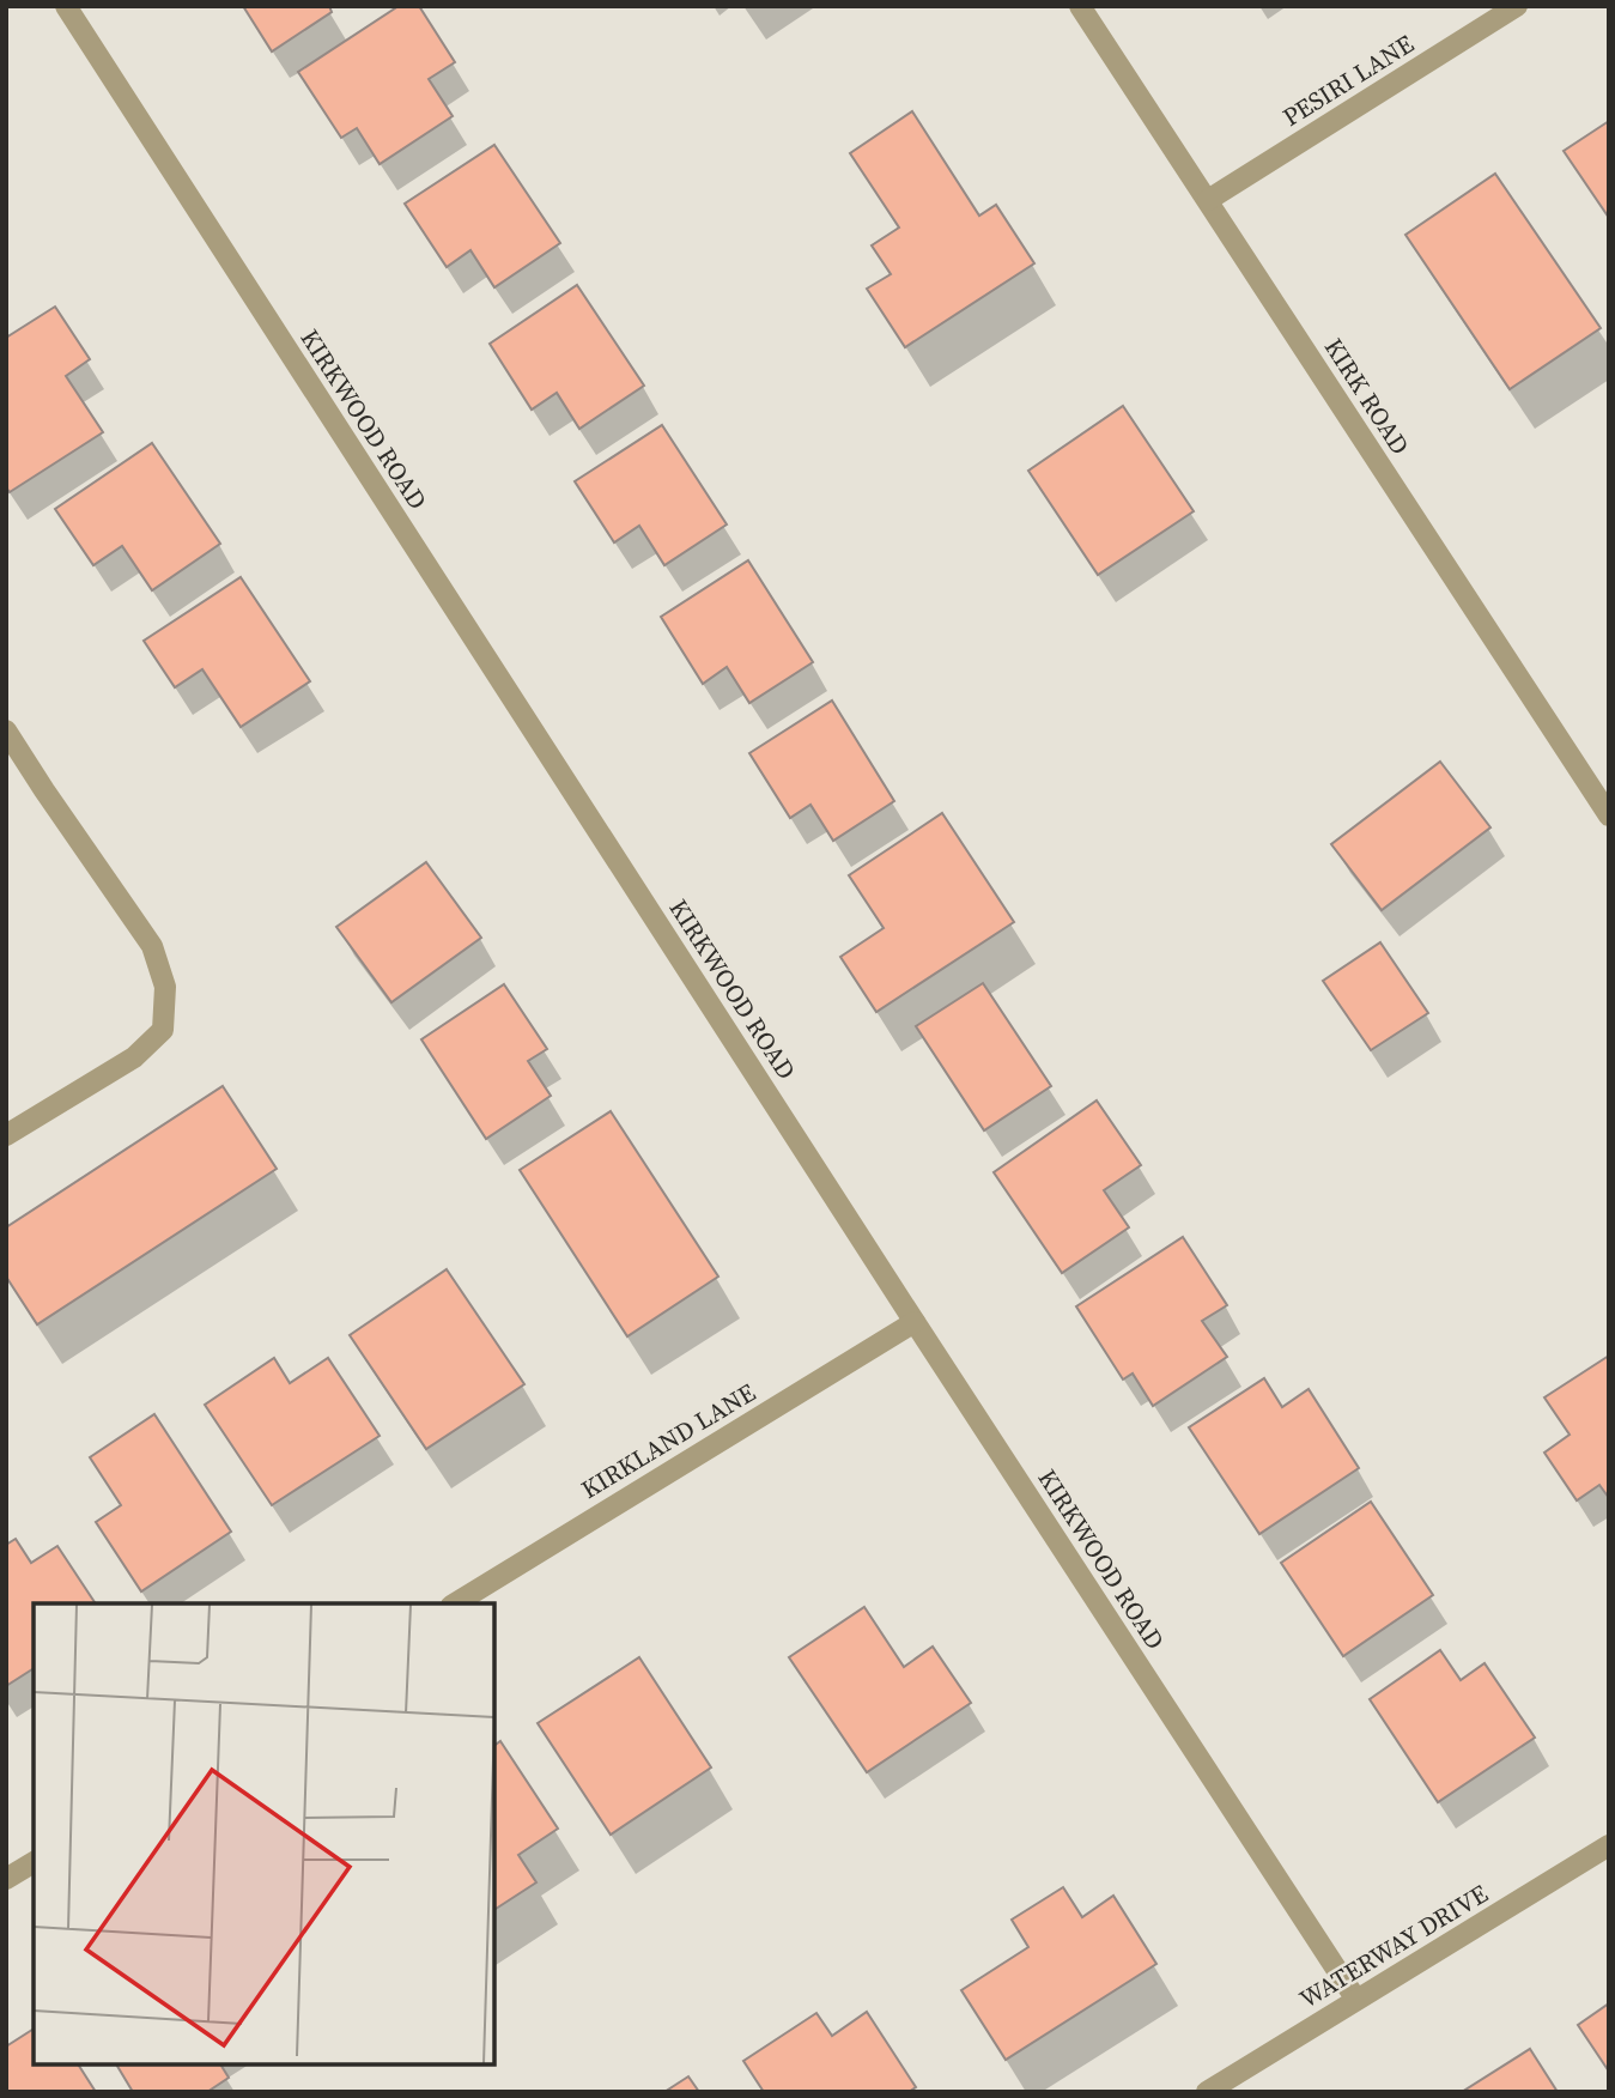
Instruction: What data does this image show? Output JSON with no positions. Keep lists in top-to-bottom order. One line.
{"streets":{"street":["PESIRI LANE","KIRK ROAD","KIRKWOOD ROAD","KIRKLAND LANE","WATERWAY DRIVE"]},"crossings":[["PESIRI LANE","KIRK ROAD"],["KIRKWOOD ROAD","KIRKLAND LANE"],["KIRKWOOD ROAD","WATERWAY DRIVE"]]}
